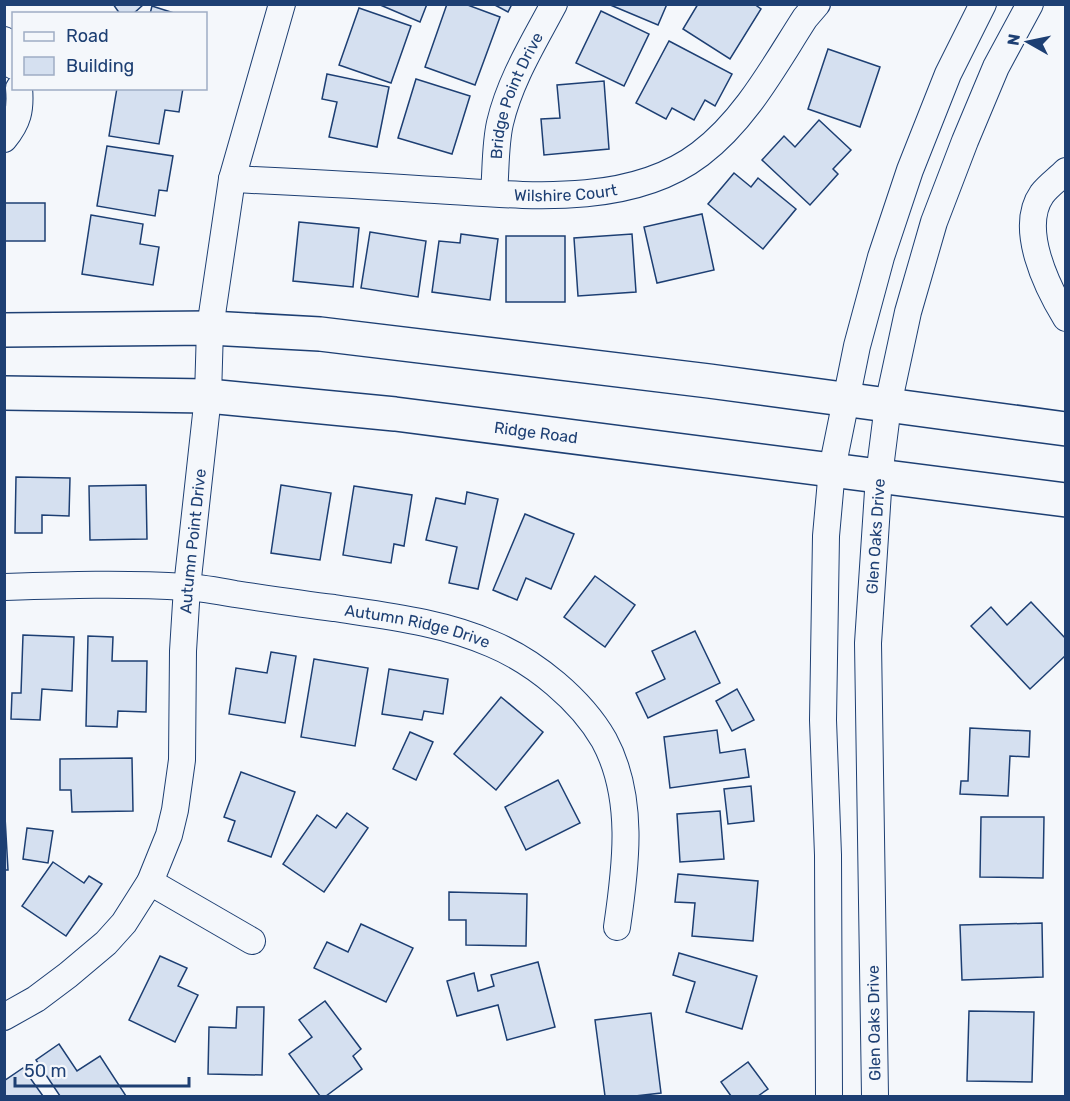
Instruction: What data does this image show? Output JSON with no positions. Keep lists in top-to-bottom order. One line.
{"streets":{"main road":["Ridge Road"],"street":["Bridge Point Drive","Wilshire Court","Glen Oaks Drive","Autumn Point Drive","Autumn Ridge Drive"]},"crossings":[["Bridge Point Drive","Wilshire Court"],["Wilshire Court","Autumn Point Drive"],["Ridge Road","Glen Oaks Drive"],["Ridge Road","Autumn Point Drive"],["Autumn Point Drive","Autumn Ridge Drive"]],"legend":["Road","Building"],"scale_bar":"50 m","north":"left"}
